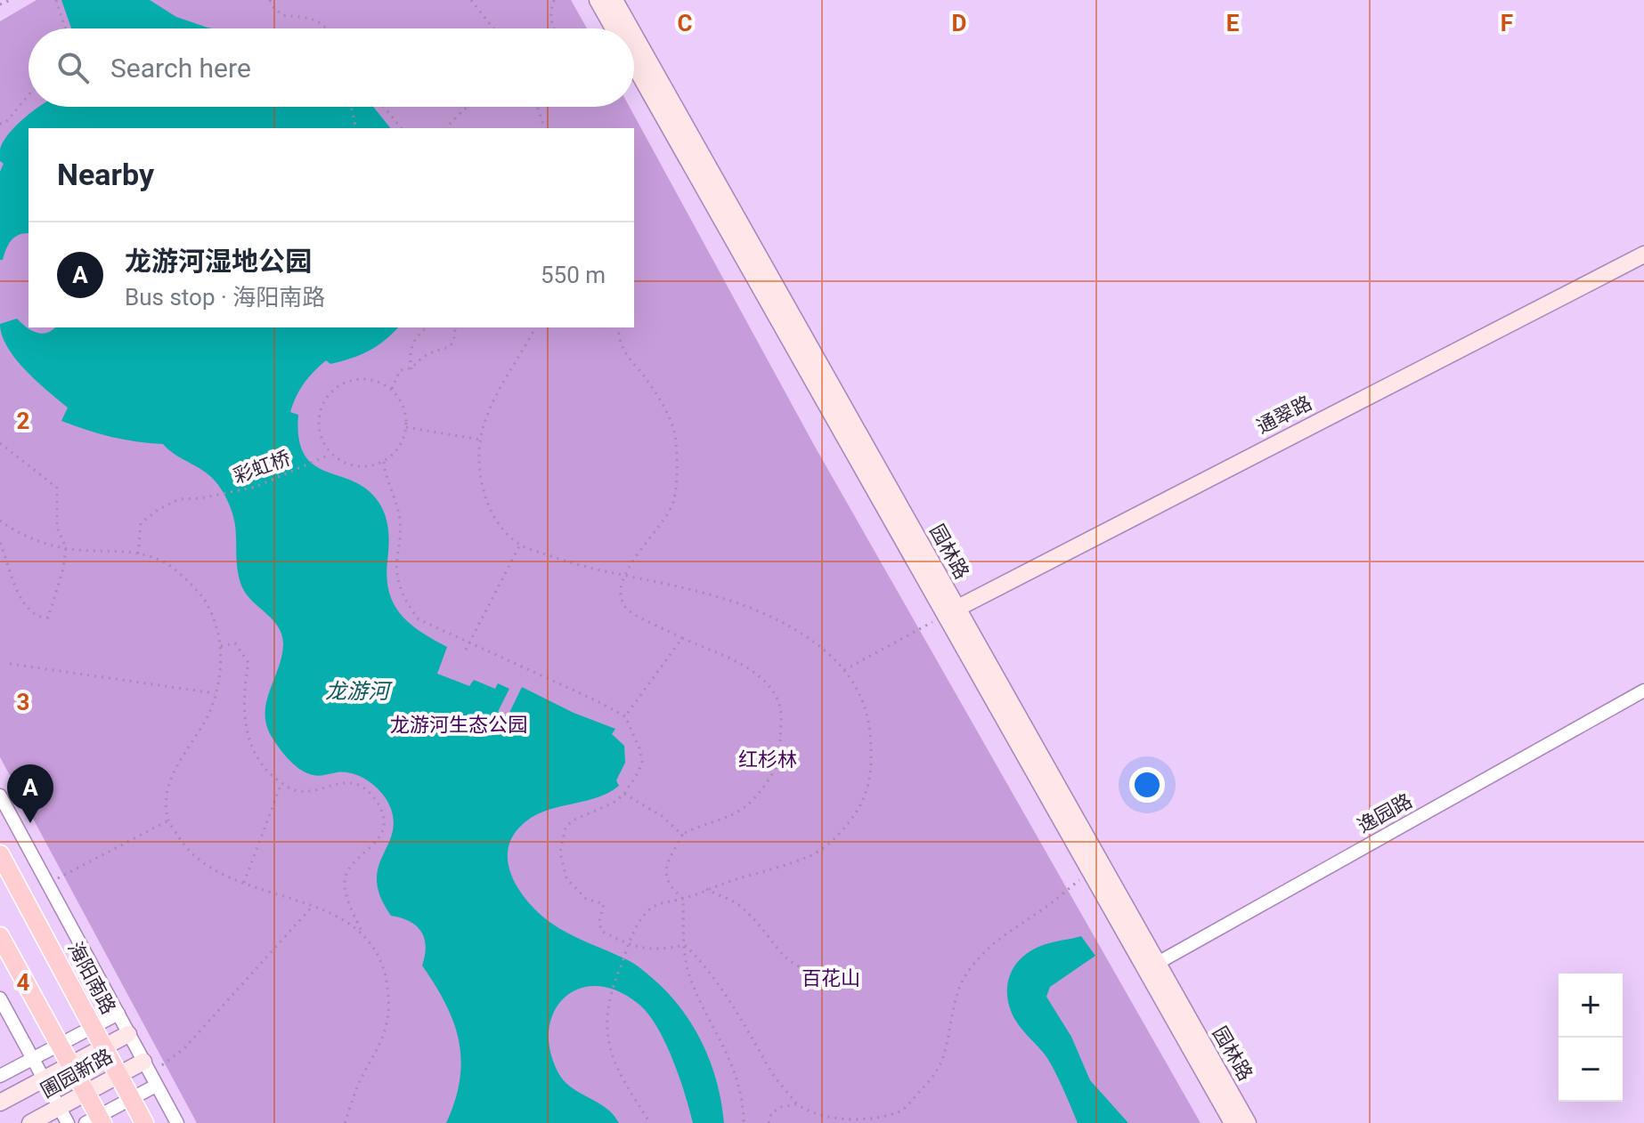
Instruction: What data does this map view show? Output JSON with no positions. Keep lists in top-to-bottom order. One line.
{"streets":{"main road":["海阳南路"],"street":["通翠路","园林路","逸园路","圃园新路"],"path":["彩虹桥"]},"crossings":[["通翠路","园林路"],["园林路","逸园路"],["海阳南路","圃园新路"]],"water":["龙游河"],"parks":["龙游河生态公园","红杉林","百花山"],"page":{"search":"Search here","heading":"Nearby","list":[{"mark":"A","name":"龙游河湿地公园","note":"Bus stop · 海阳南路","value":"550 m"}],"pins":"A","map_buttons":["+","−"]},"grid":{"columns":["C","D","E","F"],"rows":["2","3","4"]}}
